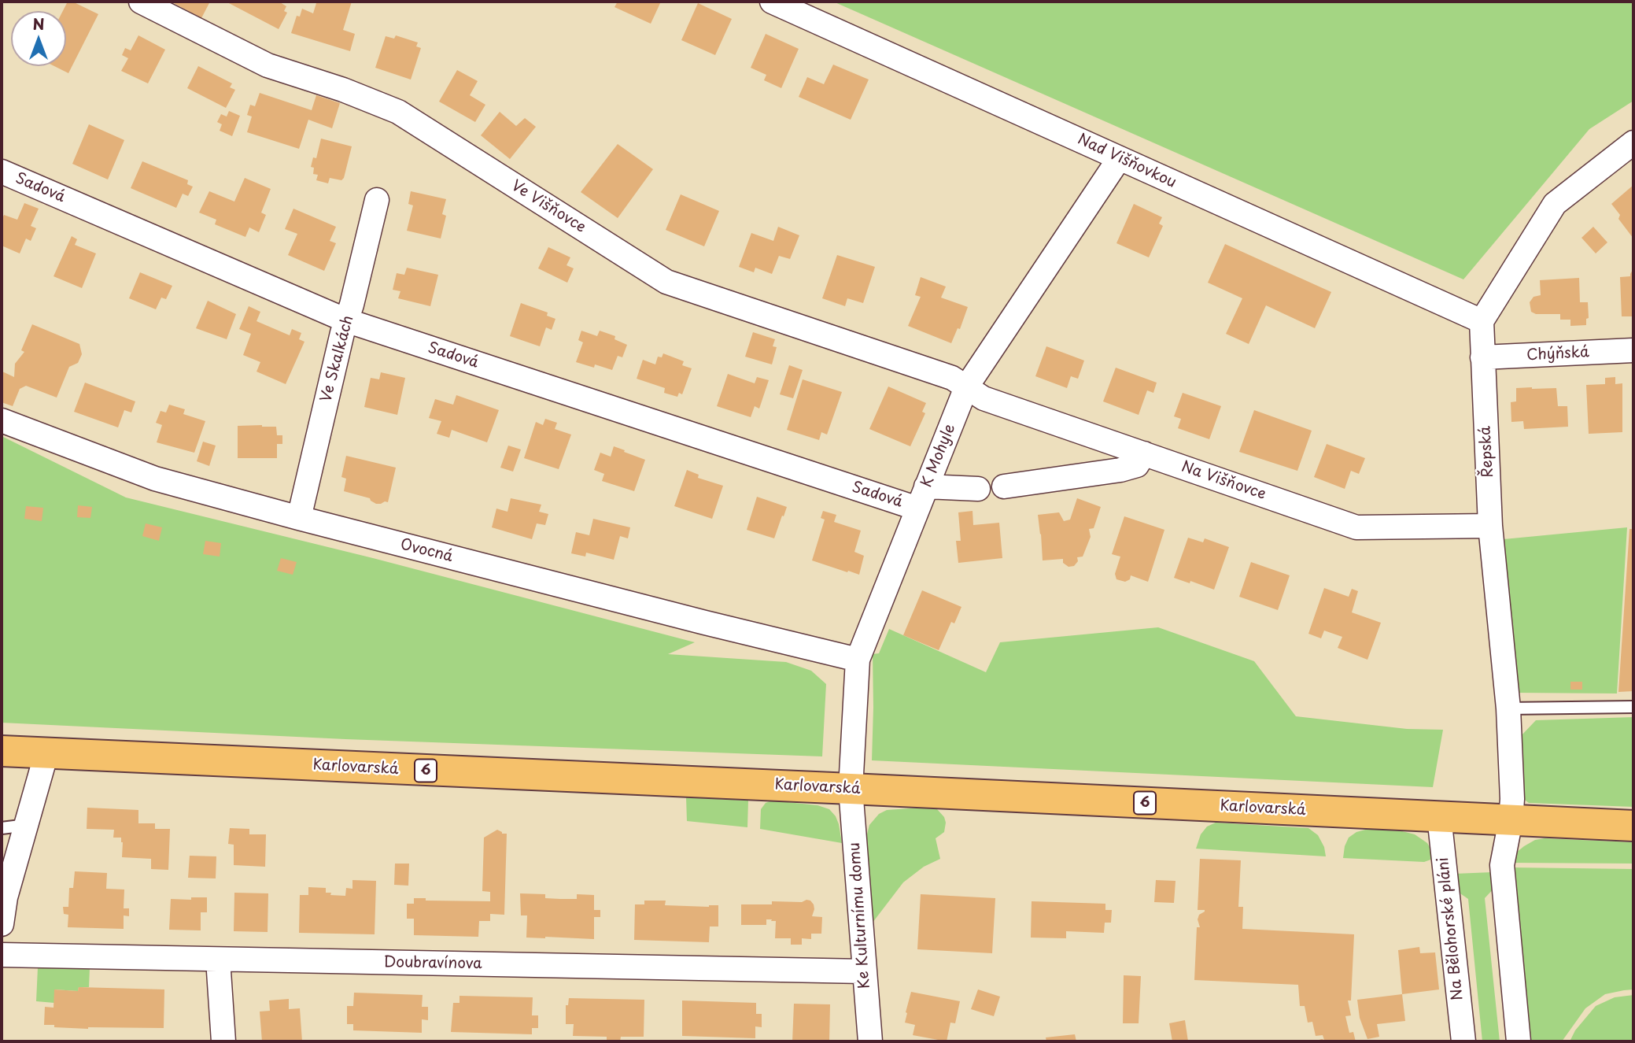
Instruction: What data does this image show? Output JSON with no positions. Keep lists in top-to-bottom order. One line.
{"streets":{"main road":["Karlovarská","6"],"street":["Nad Višňovkou","Sadová","Ve Višňovce","Chýňská","Ve Skalkách","Řepská","K Mohyle","Na Višňovce","Ovocná","Ke Kulturnímu domu","Na Bělohorské pláni","Doubravínova"]},"crossings":[["Nad Višňovkou","Řepská"],["Nad Višňovkou","K Mohyle"],["Sadová","Ve Skalkách"],["Sadová","K Mohyle"],["Ve Višňovce","K Mohyle"],["Ve Višňovce","Na Višňovce"],["Chýňská","Řepská"],["Ve Skalkách","Ovocná"],["Řepská","Na Višňovce"],["Řepská","Karlovarská"],["K Mohyle","Na Višňovce"],["K Mohyle","Ovocná"],["K Mohyle","Karlovarská"],["K Mohyle","Ke Kulturnímu domu"],["Karlovarská","Ke Kulturnímu domu"],["Karlovarská","Na Bělohorské pláni"],["Ke Kulturnímu domu","Doubravínova"]],"north":"top"}
